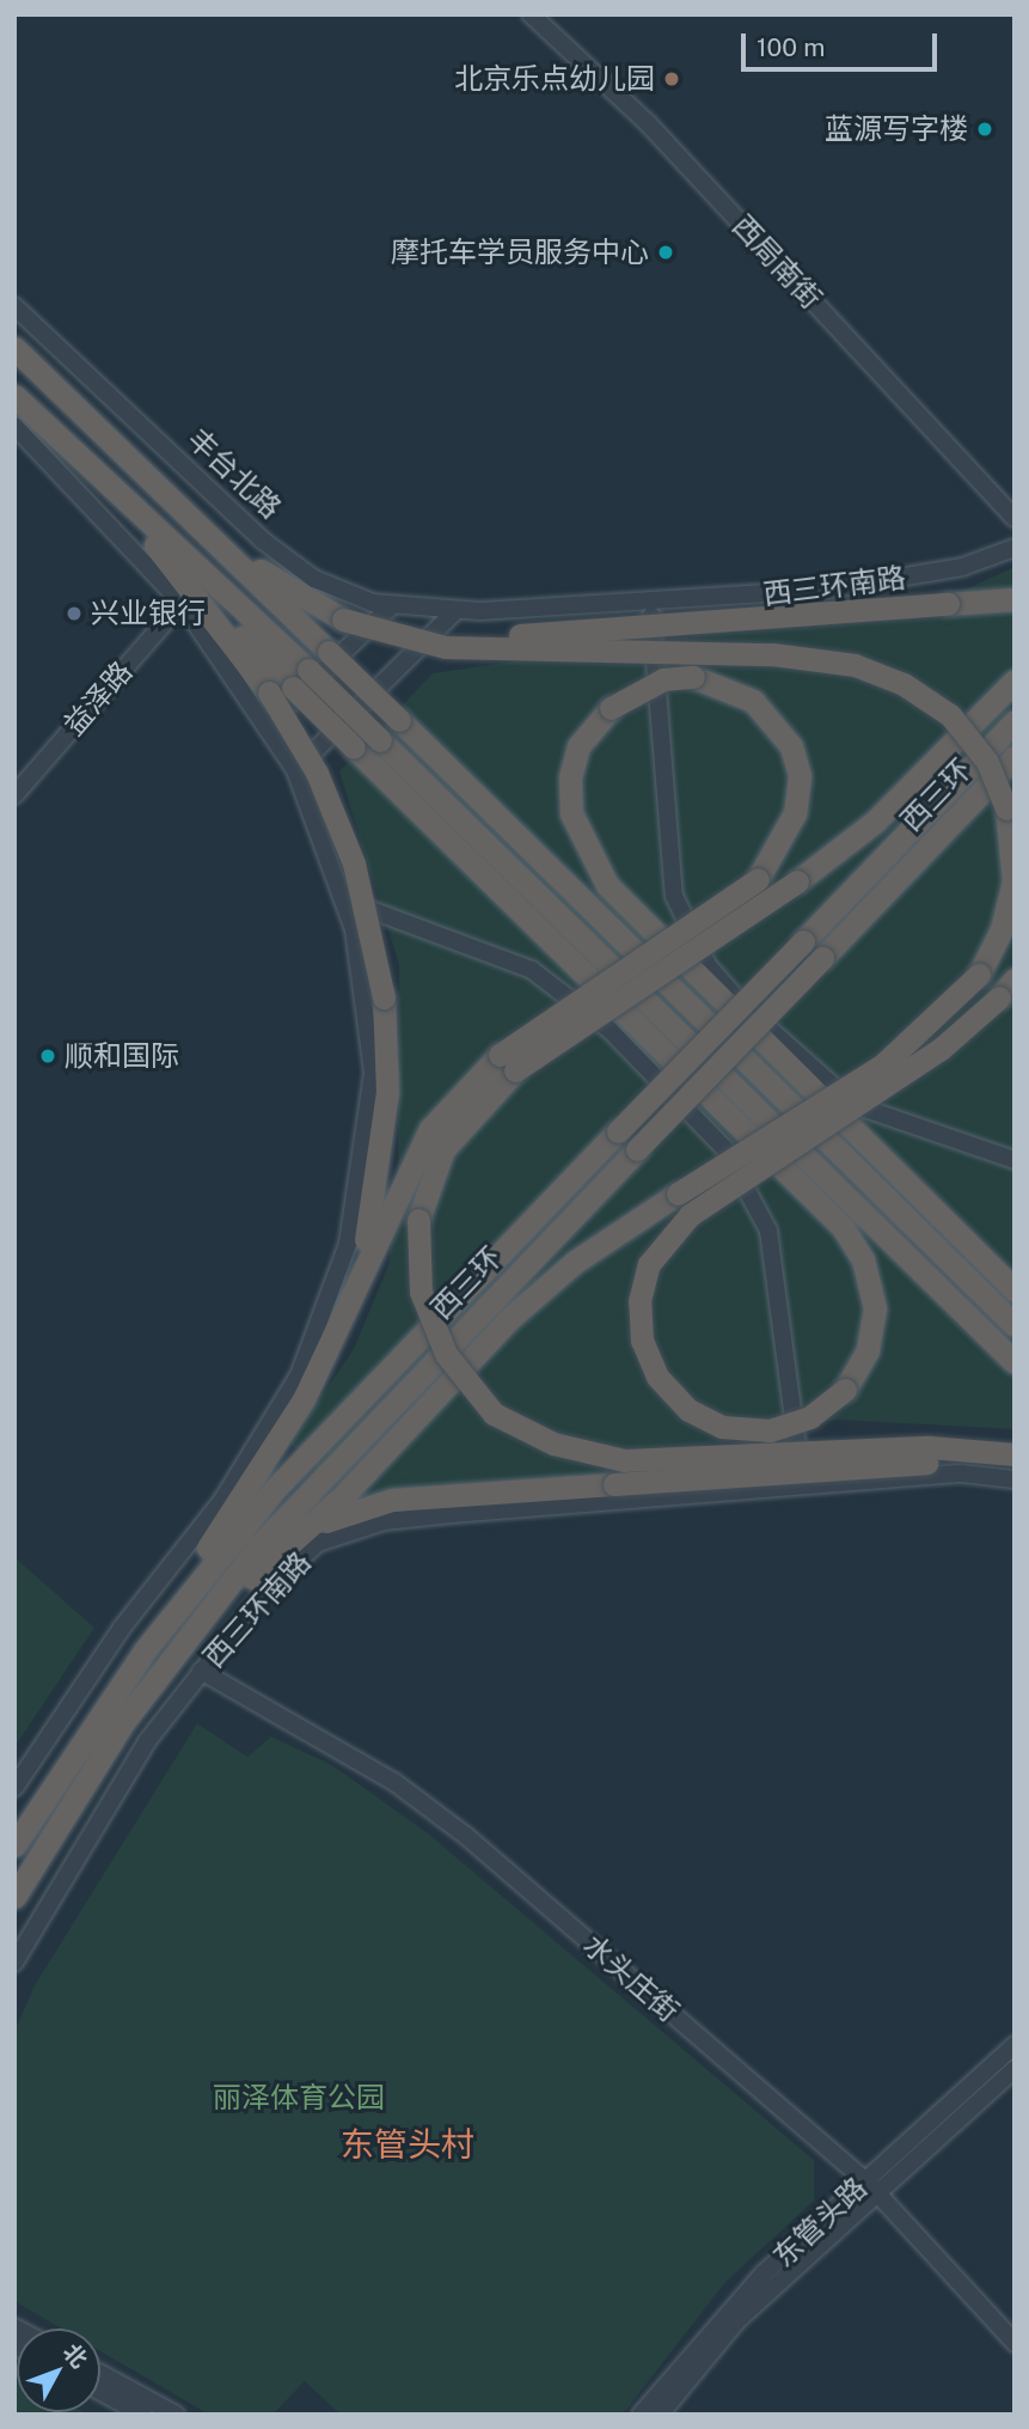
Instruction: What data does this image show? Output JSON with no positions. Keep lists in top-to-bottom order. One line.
{"streets":{"highway":["西三环"],"street":["西局南街","丰台北路","西三环南路","益泽路","水头庄街","东管头路"]},"crossings":[["丰台北路","西三环南路"],["西三环南路","水头庄街"],["水头庄街","东管头路"]],"districts":["东管头村"],"parks":["丽泽体育公园"],"places":["北京乐点幼儿园","蓝源写字楼","摩托车学员服务中心","兴业银行","顺和国际"],"scale_bar":"100 m","north":"top right"}
